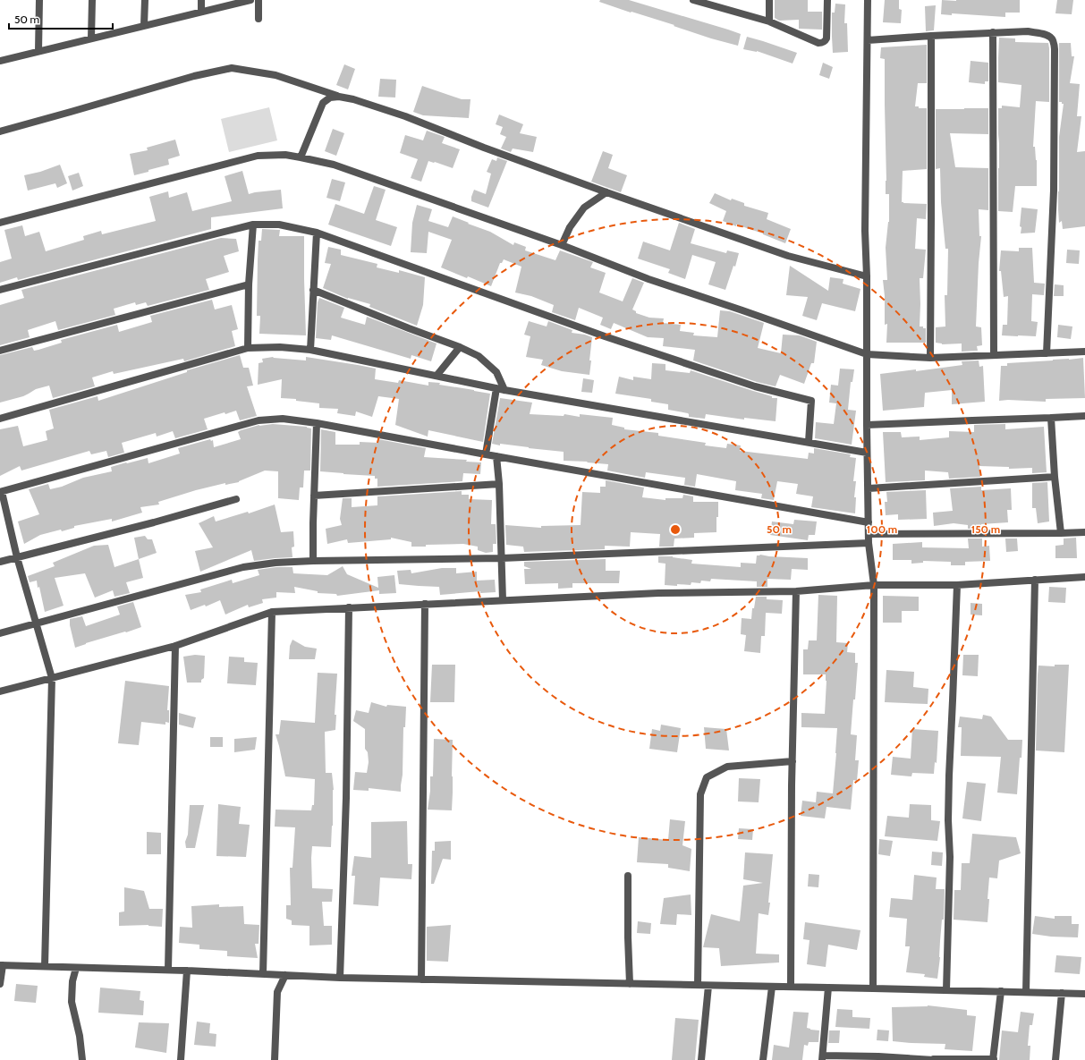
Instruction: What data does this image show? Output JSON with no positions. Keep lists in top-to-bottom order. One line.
{"scale_bar":"50 m","rings":["50 m","100 m","150 m"]}
